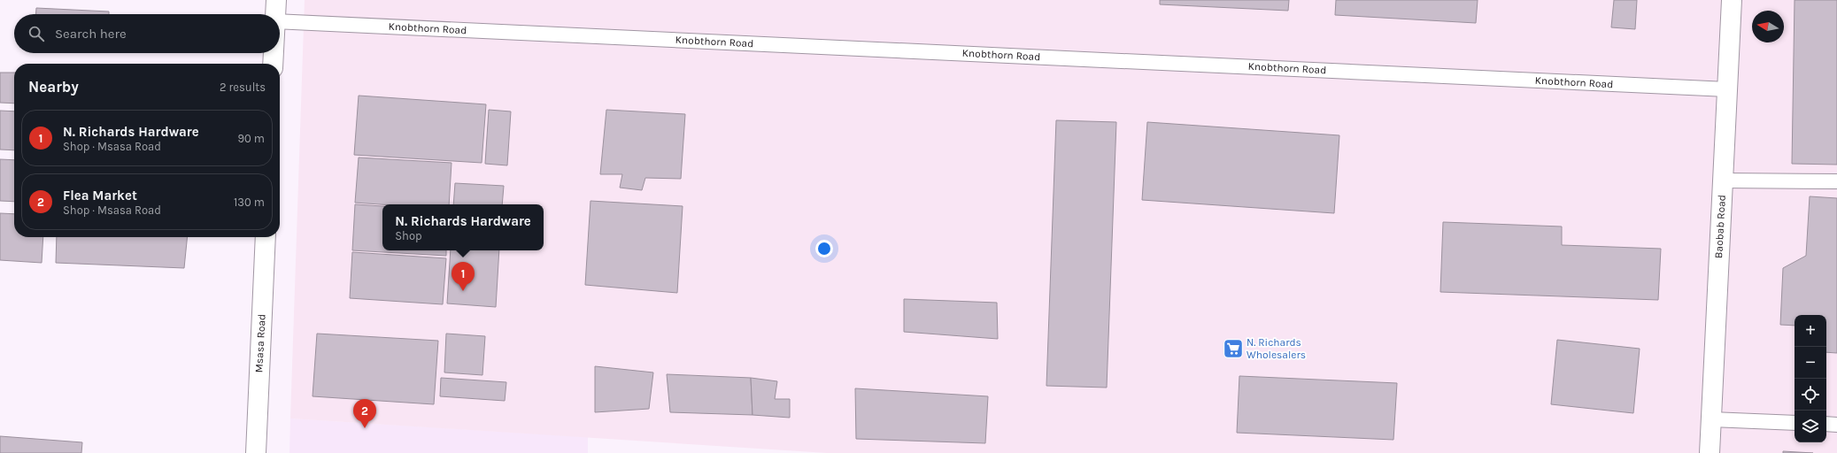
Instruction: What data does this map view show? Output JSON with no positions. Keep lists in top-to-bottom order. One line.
{"streets":{"street":["Baobab Road","Msasa Road"],"lane":["Knobthorn Road"]},"crossings":[["Knobthorn Road","Baobab Road"]],"places":{"supermarket":["N. Richards Wholesalers"]},"north":"left","page":{"search":"Search here","heading":["Nearby","2 results"],"list":[{"mark":"1","name":"N. Richards Hardware","note":"Shop · Msasa Road","value":"90 m"},{"mark":"2","name":"Flea Market","note":"Shop · Msasa Road","value":"130 m"}],"popup":["N. Richards Hardware","Shop"],"pins":["1","2"],"map_buttons":["+","−"]}}
